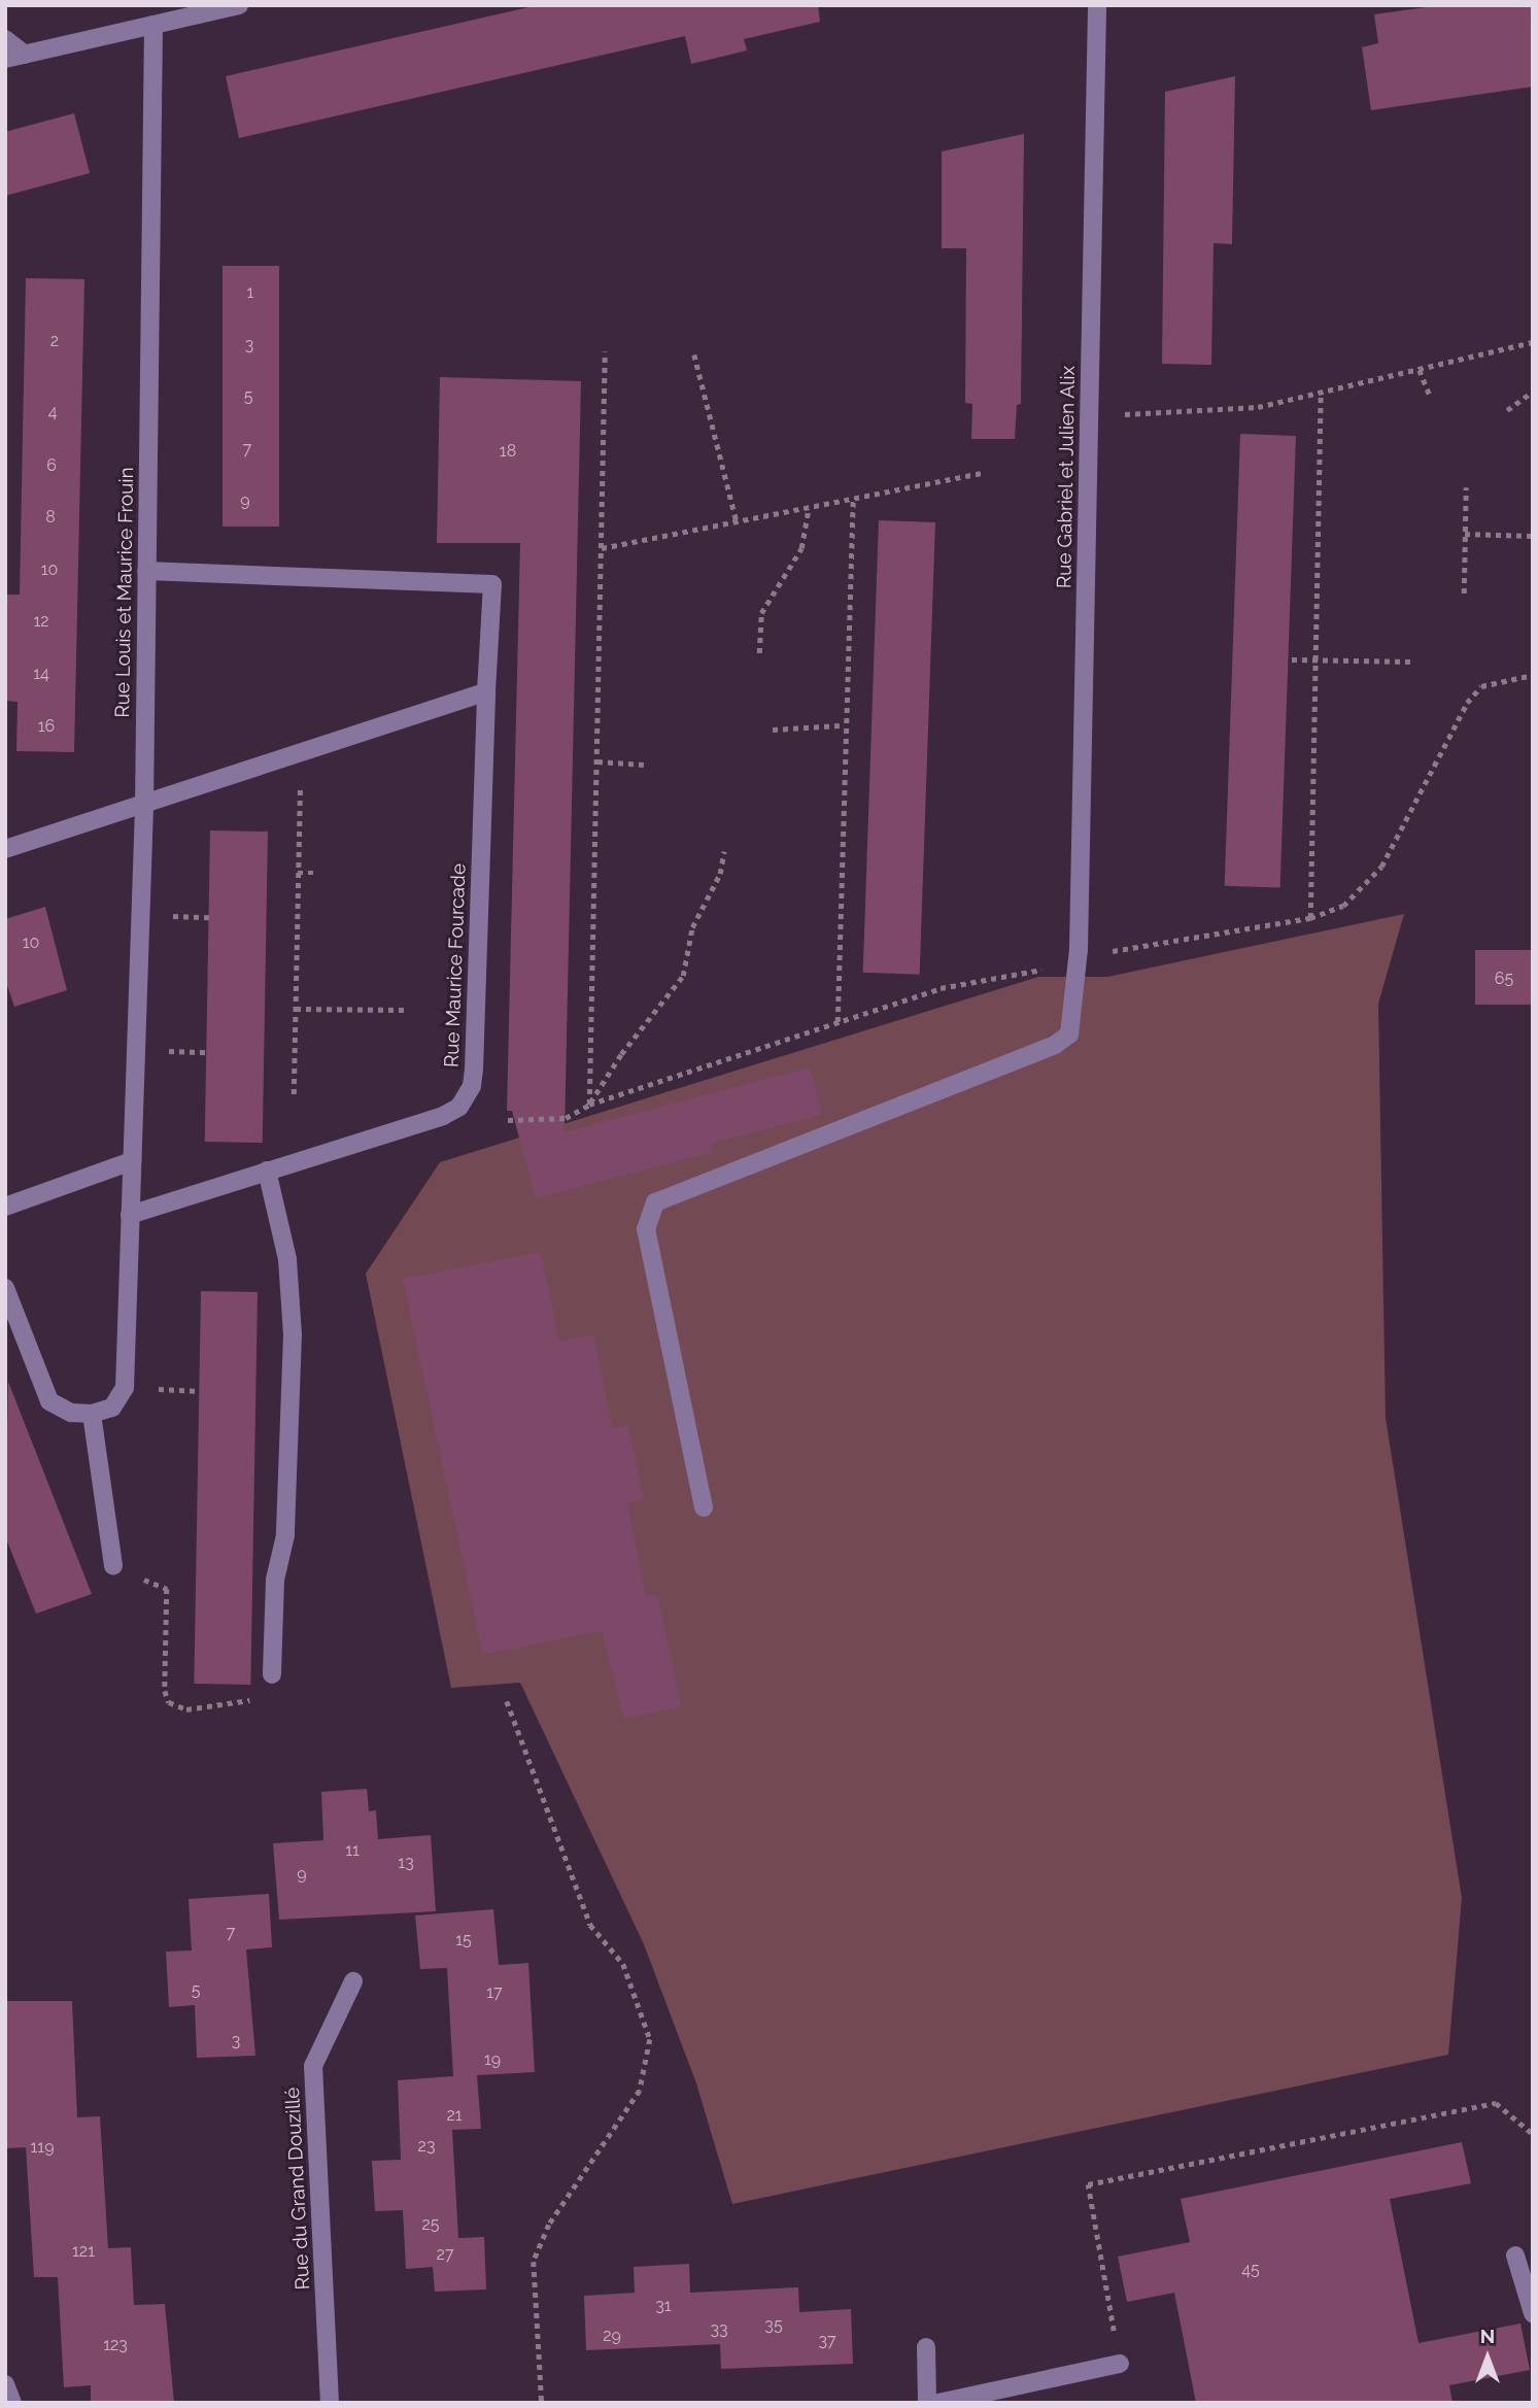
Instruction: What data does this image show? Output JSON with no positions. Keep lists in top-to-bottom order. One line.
{"streets":{"street":["Rue Gabriel et Julien Alix","Rue Louis et Maurice Frouin","Rue Maurice Fourcade","Rue du Grand Douzillé"]},"crossings":[["Rue Louis et Maurice Frouin","Rue Maurice Fourcade"]],"house_numbers":["1","2","3","5","4","7","18","6","9","8","10","12","14","16","10","65","11","13","9","7","15","5","17","3","19","21","23","119","25","121","27","45","31","35","33","29","37","123"],"north":"top"}
